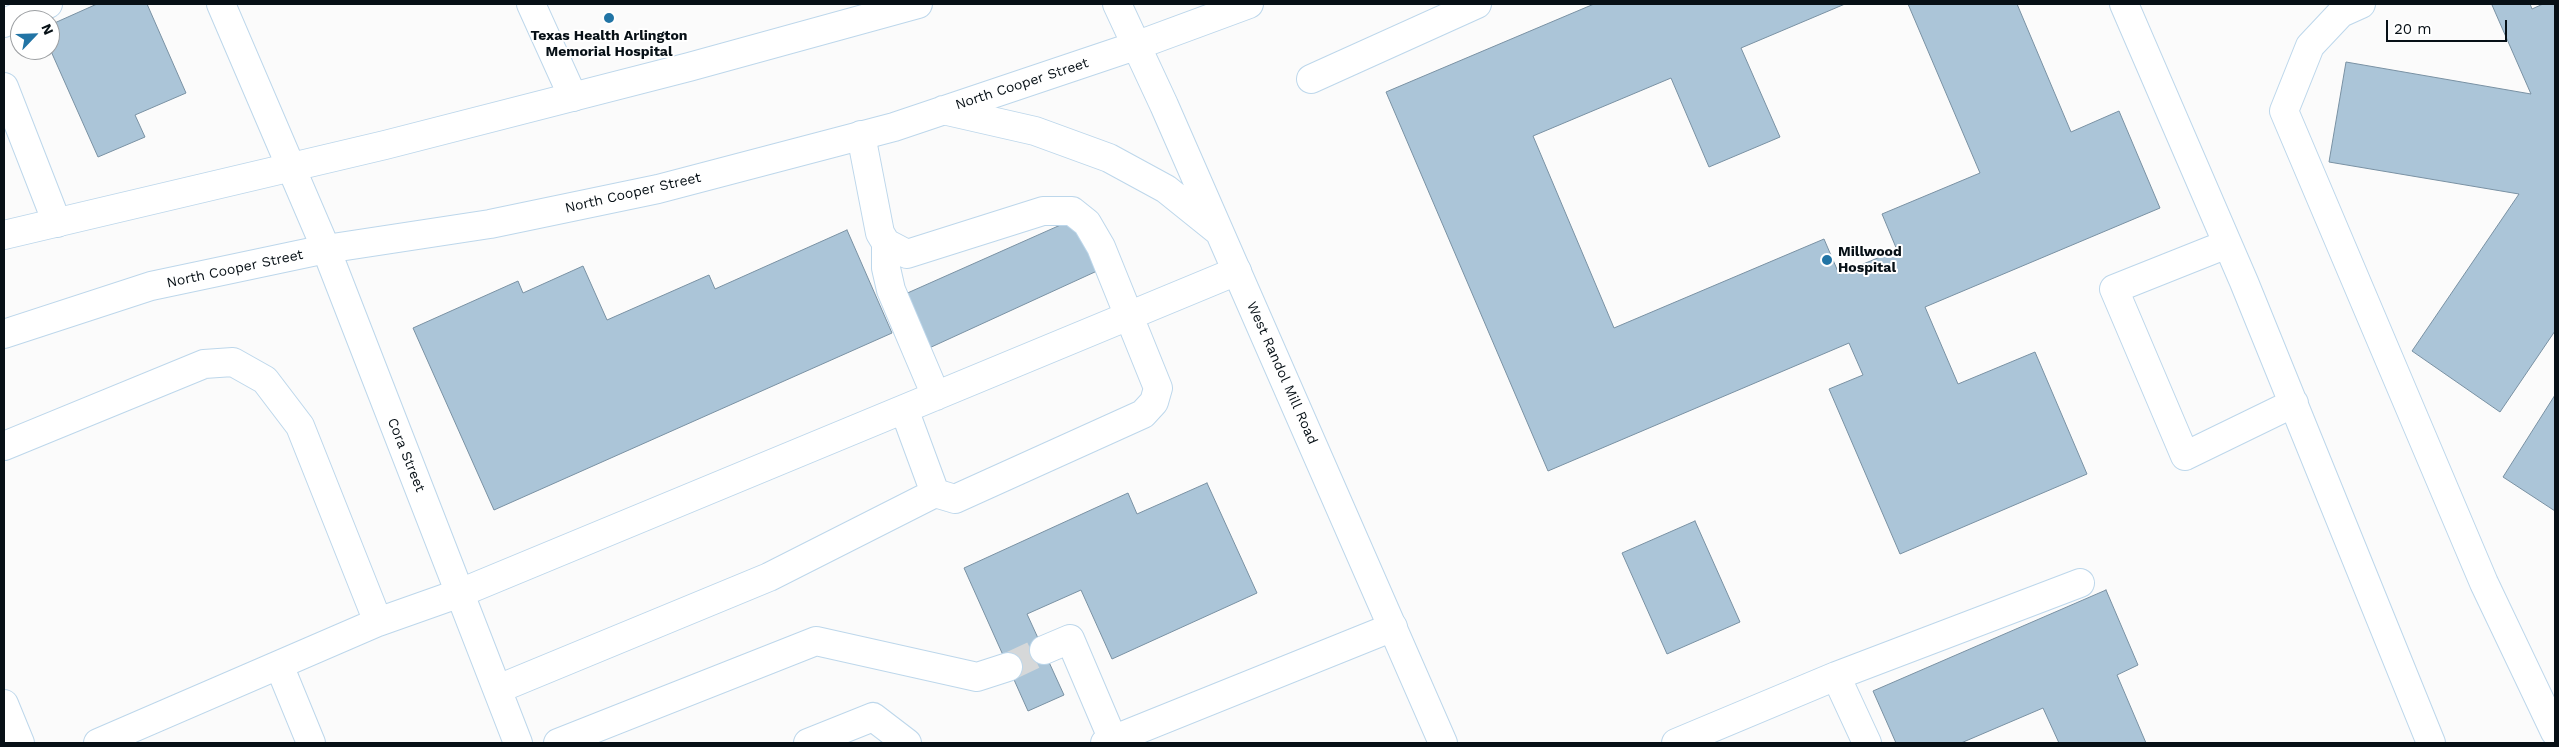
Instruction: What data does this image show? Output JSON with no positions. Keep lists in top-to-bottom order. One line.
{"streets":{"main road":["North Cooper Street","West Randol Mill Road","Cora Street"]},"crossings":[["North Cooper Street","West Randol Mill Road"],["North Cooper Street","Cora Street"]],"places":["Texas Health Arlington Memorial Hospital","Millwood Hospital"],"scale_bar":"20 m","north":"top right"}
